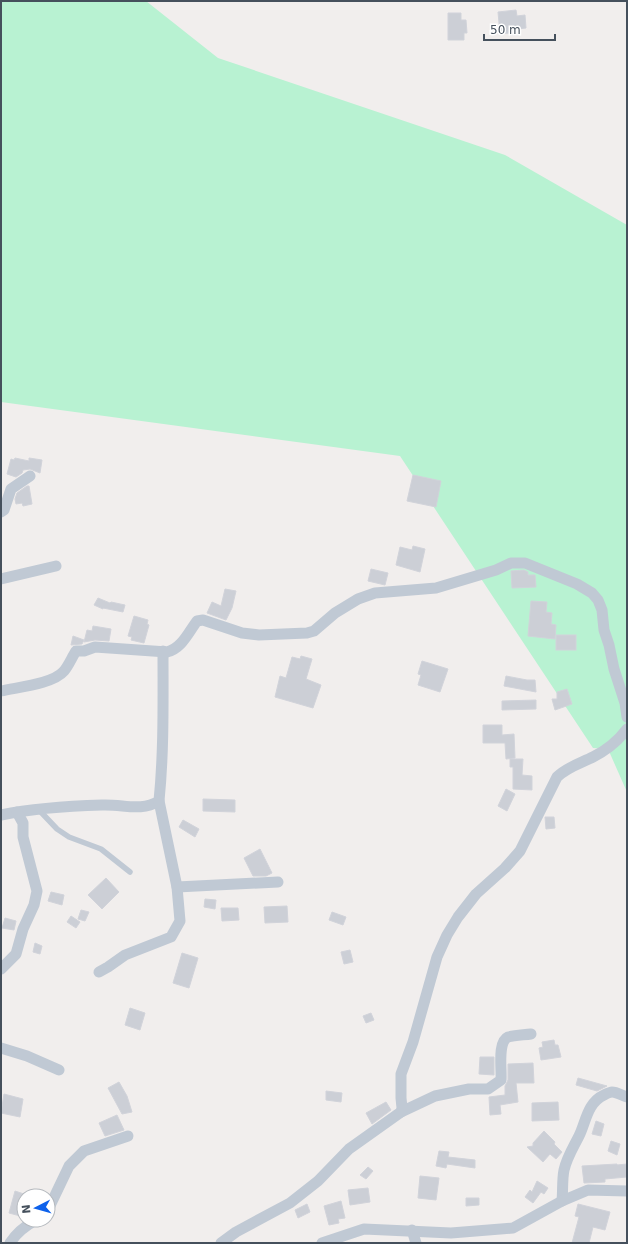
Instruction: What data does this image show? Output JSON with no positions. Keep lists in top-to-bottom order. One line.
{"scale_bar":"50 m","north":"left"}
